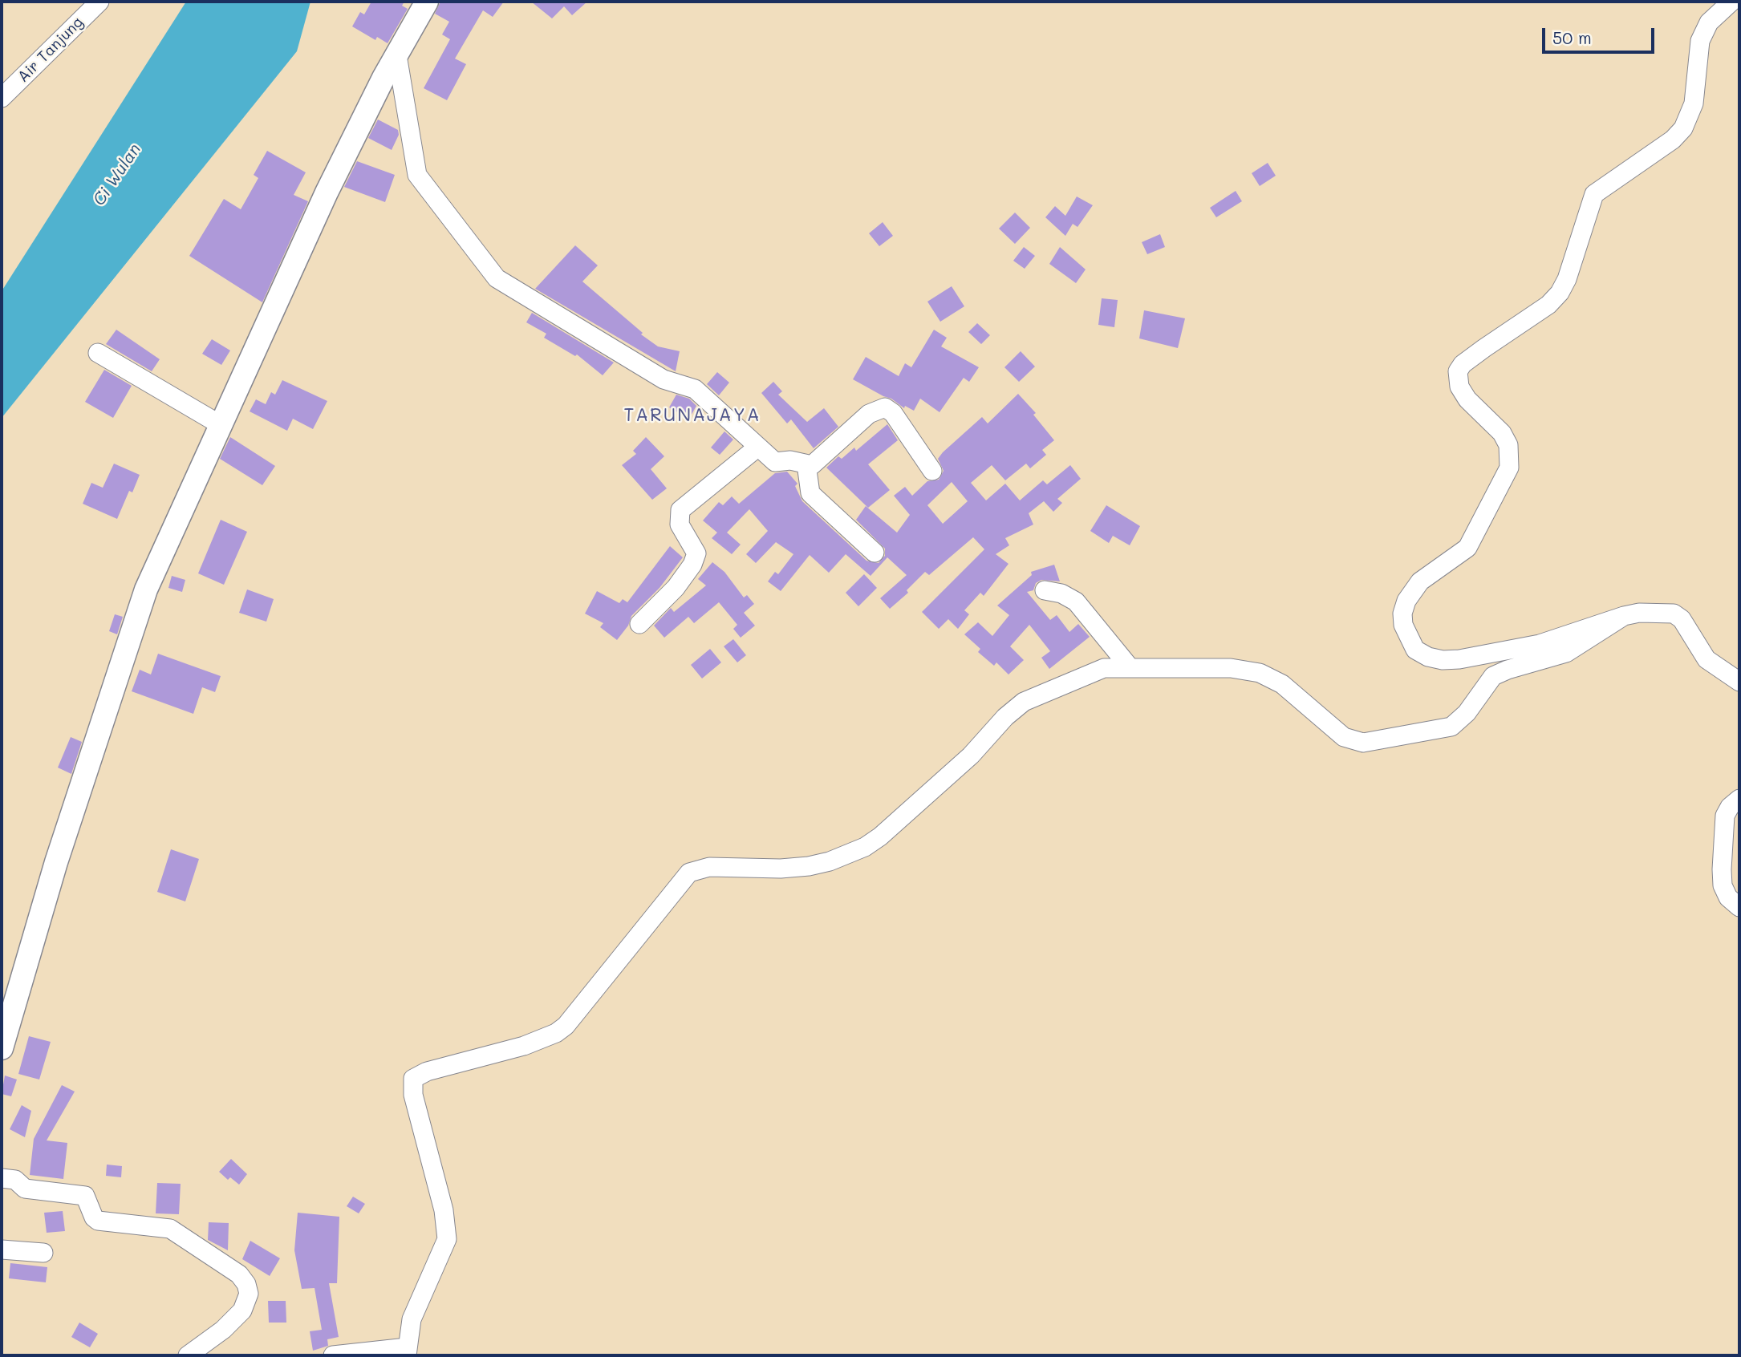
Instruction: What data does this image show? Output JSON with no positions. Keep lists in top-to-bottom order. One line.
{"streets":{"street":["Air Tanjung"]},"districts":["TARUNAJAYA"],"water":["Ci Wulan"],"scale_bar":"50 m"}
